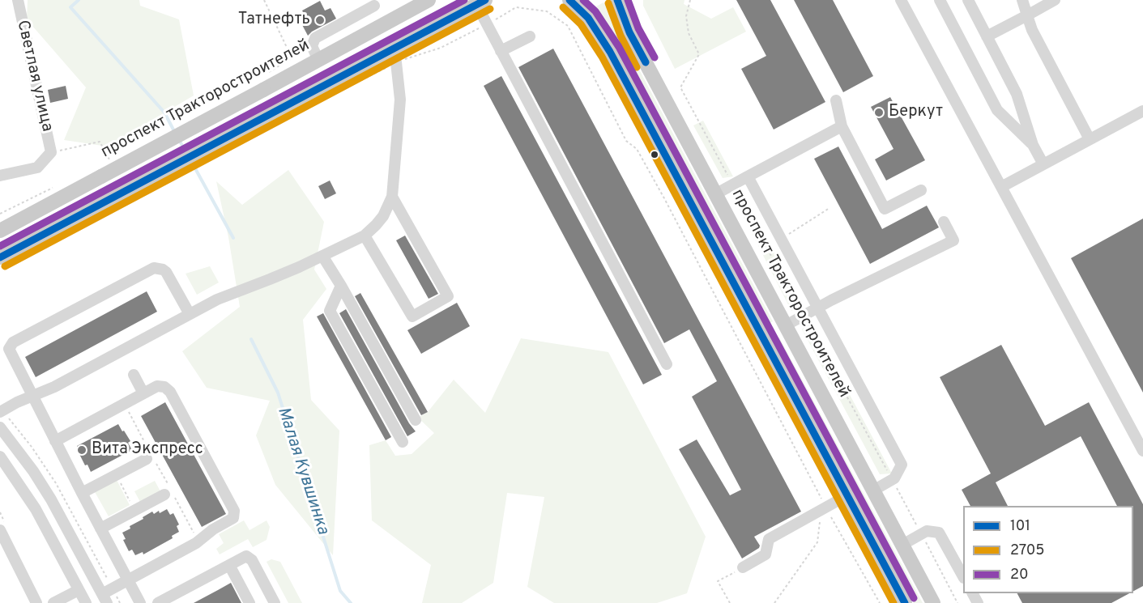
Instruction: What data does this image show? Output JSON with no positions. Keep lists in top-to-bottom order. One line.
{"streets":{"main road":["проспект Тракторостроителей"],"street":["Светлая улица"]},"water":["Малая Кувшинка"],"places":["Татнефть","Беркут","Вита Экспресс"],"lines":["transit line 101","transit line 20","transit line 2705"],"legend":["101","2705","20"]}
